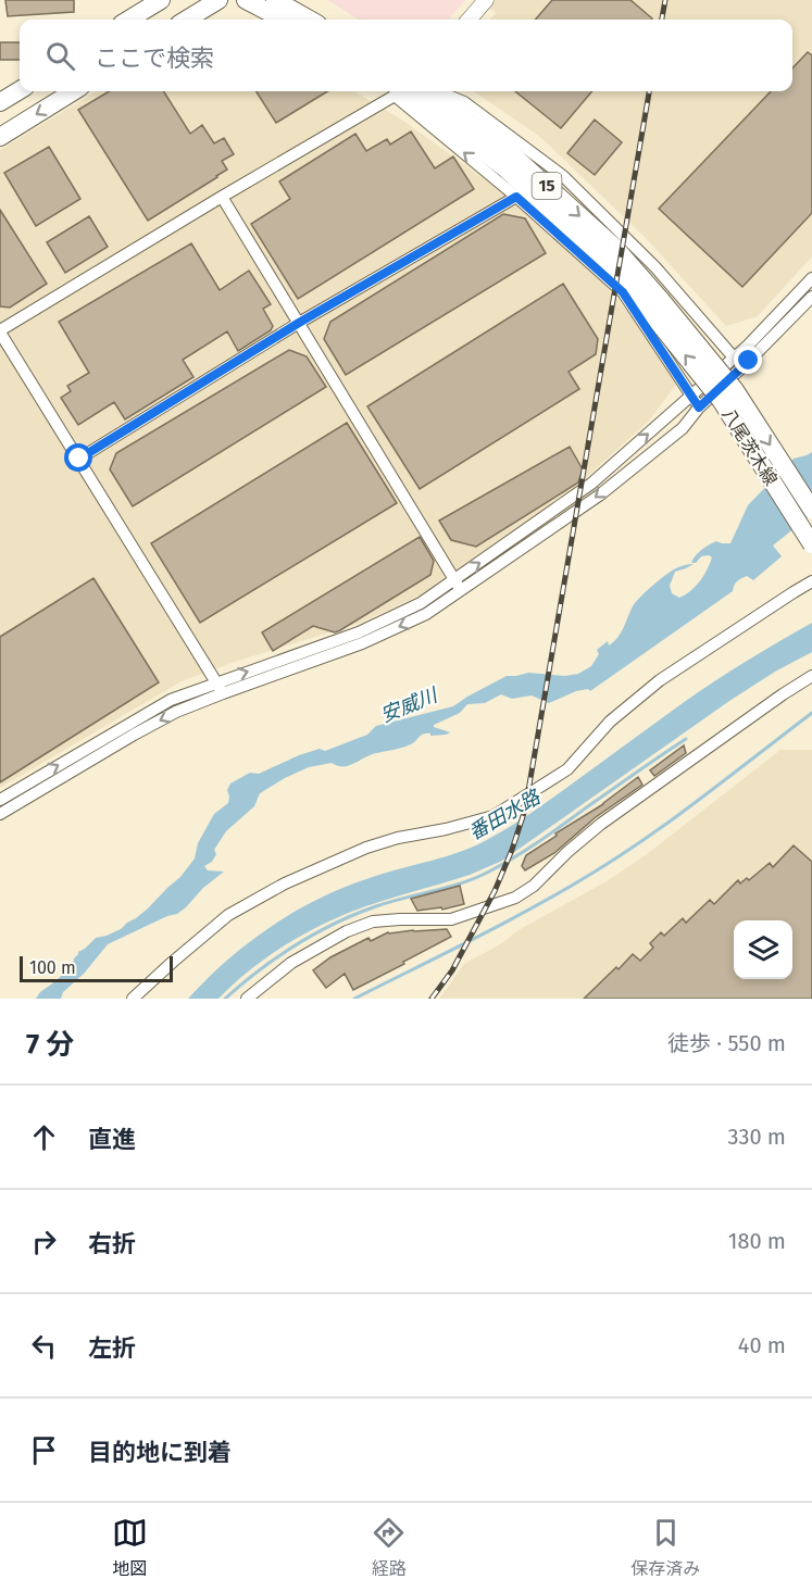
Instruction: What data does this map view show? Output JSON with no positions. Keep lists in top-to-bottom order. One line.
{"streets":{"main road":["15","八尾茨木線"]},"water":["安威川","番田水路"],"scale_bar":"100 m","page":{"search":"ここで検索","scale":"100 m","heading":["7 分","徒歩 · 550 m"],"list":[["直進","330 m"],["右折","180 m"],["左折","40 m"],"目的地に到着"],"nav":["地図","経路","保存済み"]}}
